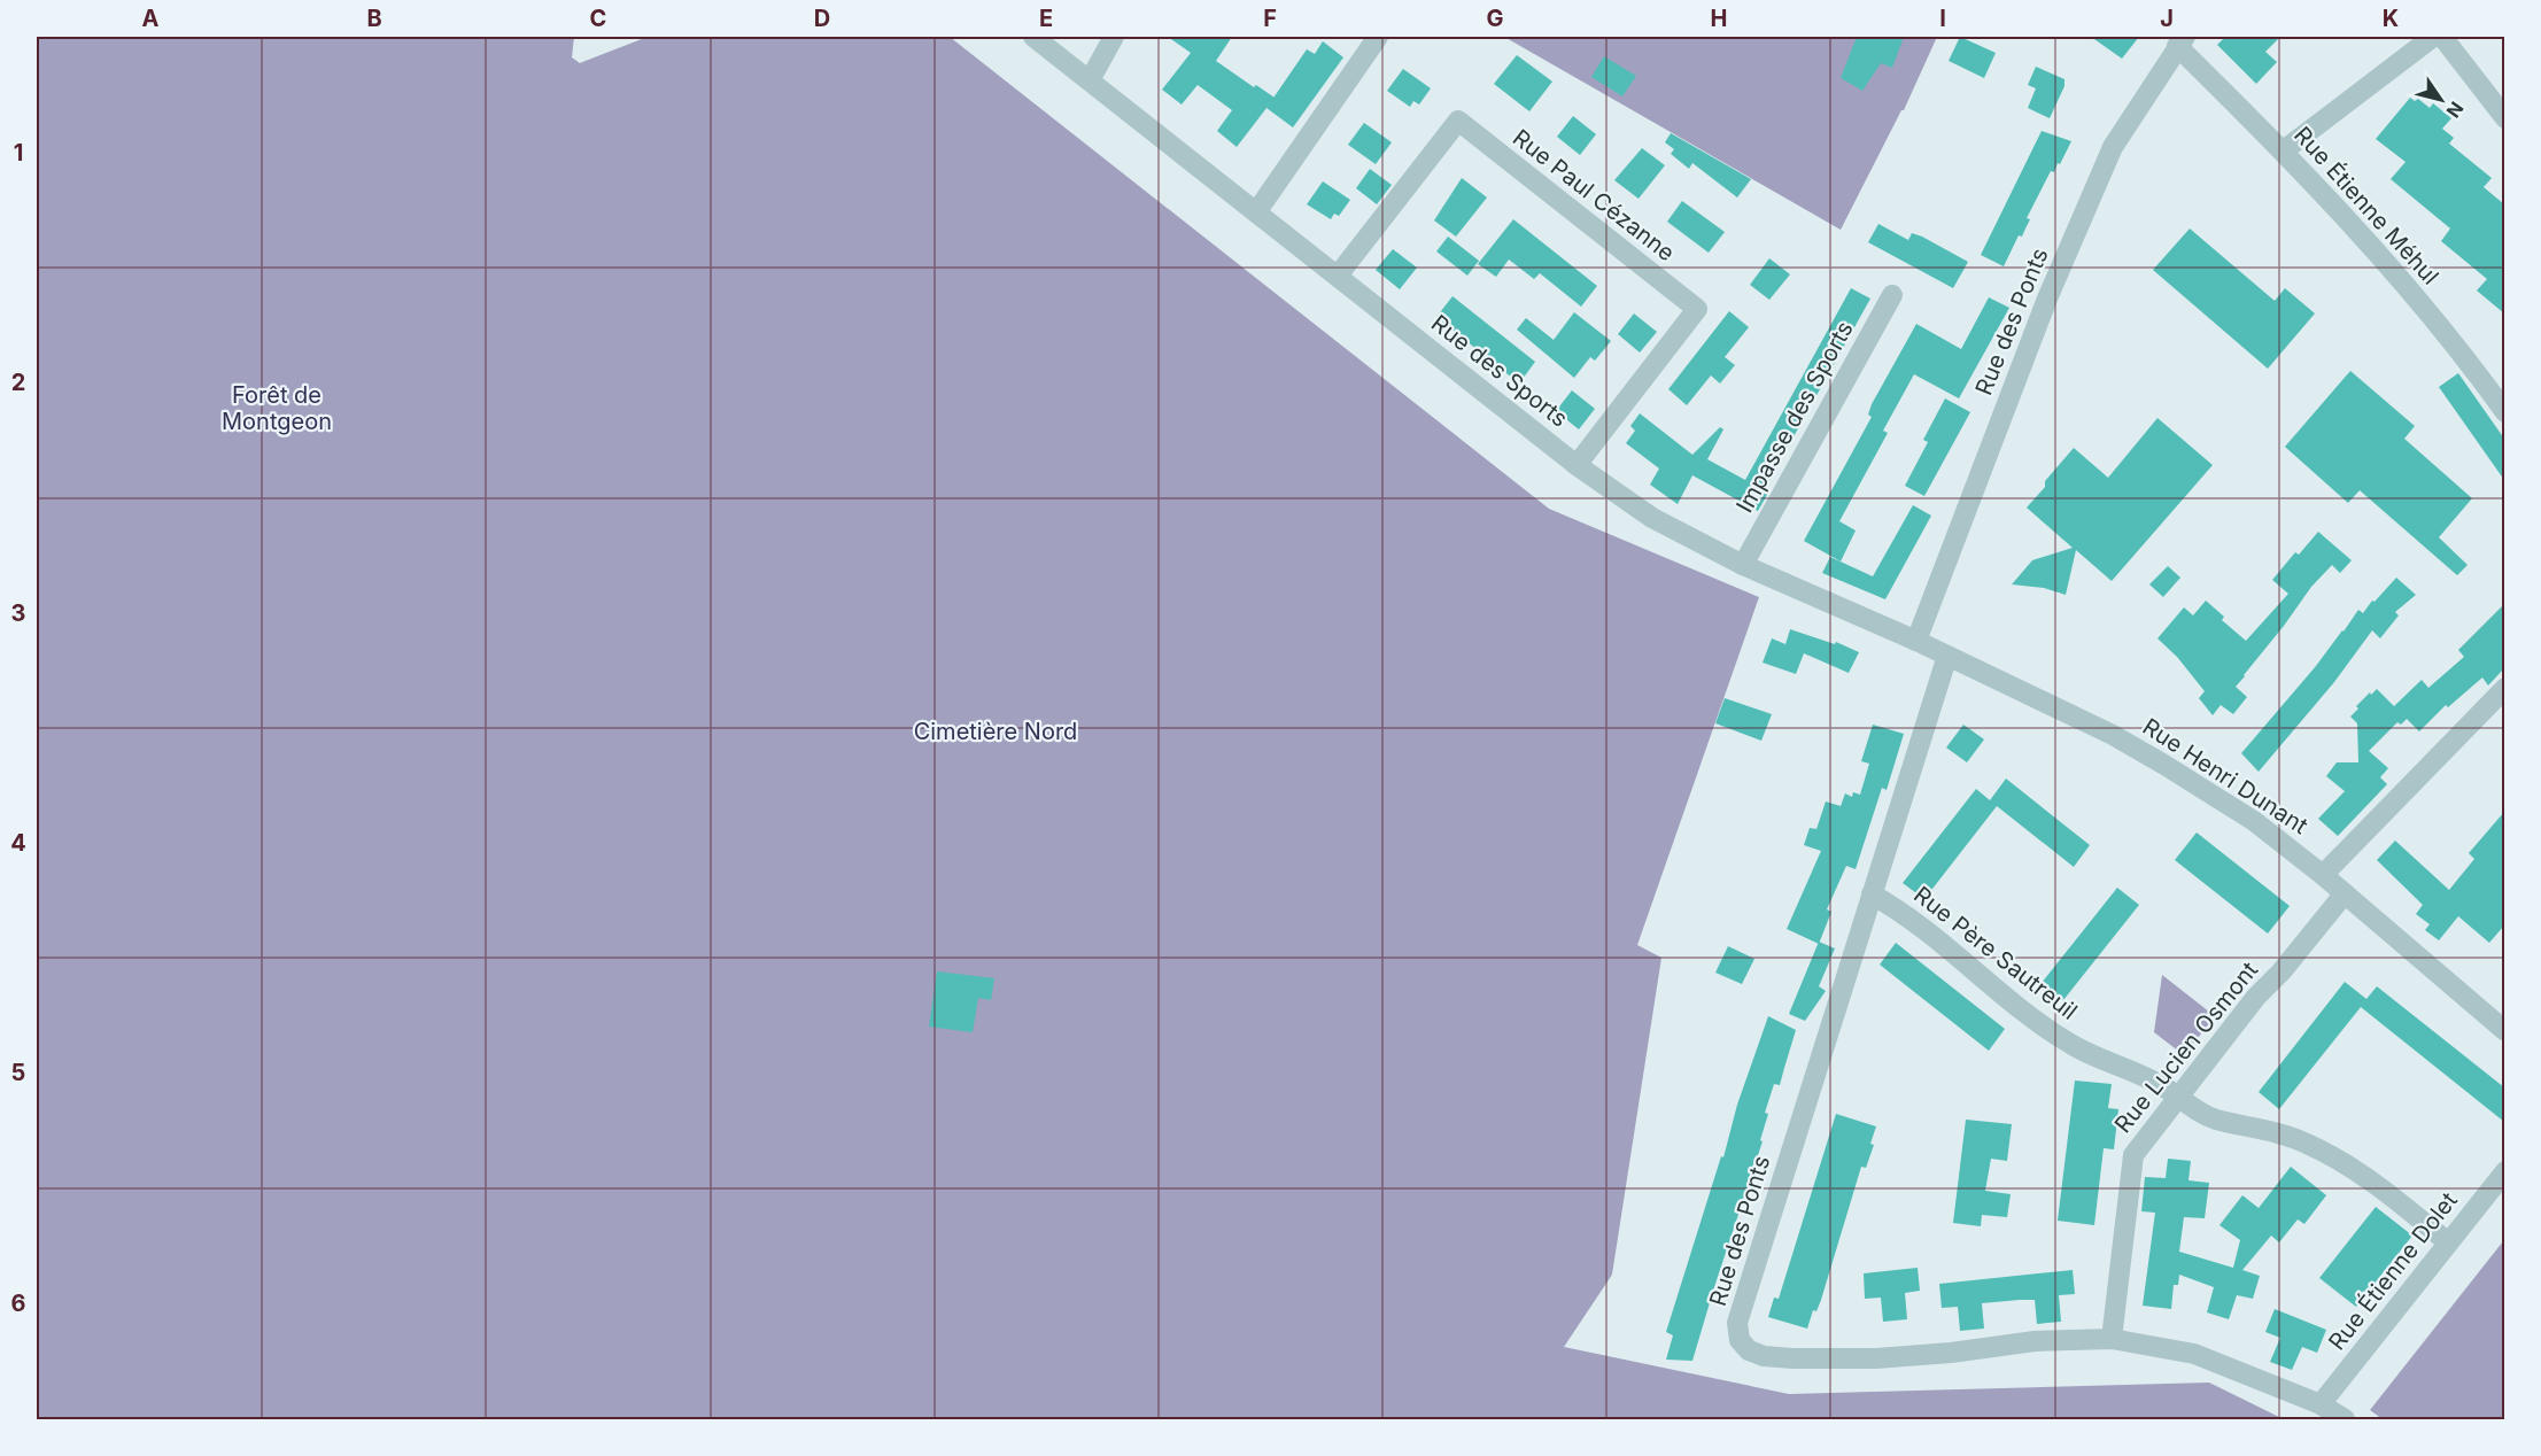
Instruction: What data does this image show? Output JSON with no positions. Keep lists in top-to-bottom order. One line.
{"streets":{"street":["Rue Paul Cézanne","Rue Étienne Méhul","Rue des Ponts","Rue des Sports","Impasse des Sports","Rue Henri Dunant","Rue Père Sautreuil","Rue Lucien Osmont","Rue Étienne Dolet"]},"crossings":[["Rue Paul Cézanne","Rue des Sports"],["Rue Étienne Méhul","Rue des Ponts"],["Rue des Ponts","Rue des Sports"],["Rue des Ponts","Rue Henri Dunant"],["Rue des Ponts","Rue Père Sautreuil"],["Rue des Ponts","Rue Lucien Osmont"],["Rue des Ponts","Rue Étienne Dolet"],["Rue des Sports","Impasse des Sports"],["Rue des Sports","Rue Henri Dunant"],["Rue Henri Dunant","Rue Lucien Osmont"],["Rue Père Sautreuil","Rue Lucien Osmont"],["Rue Père Sautreuil","Rue Étienne Dolet"]],"parks":["Forêt de Montgeon","Cimetière Nord"],"north":"bottom right","grid":{"columns":["A","B","C","D","E","F","G","H","I","J","K"],"rows":["1","2","3","4","5","6"]}}
